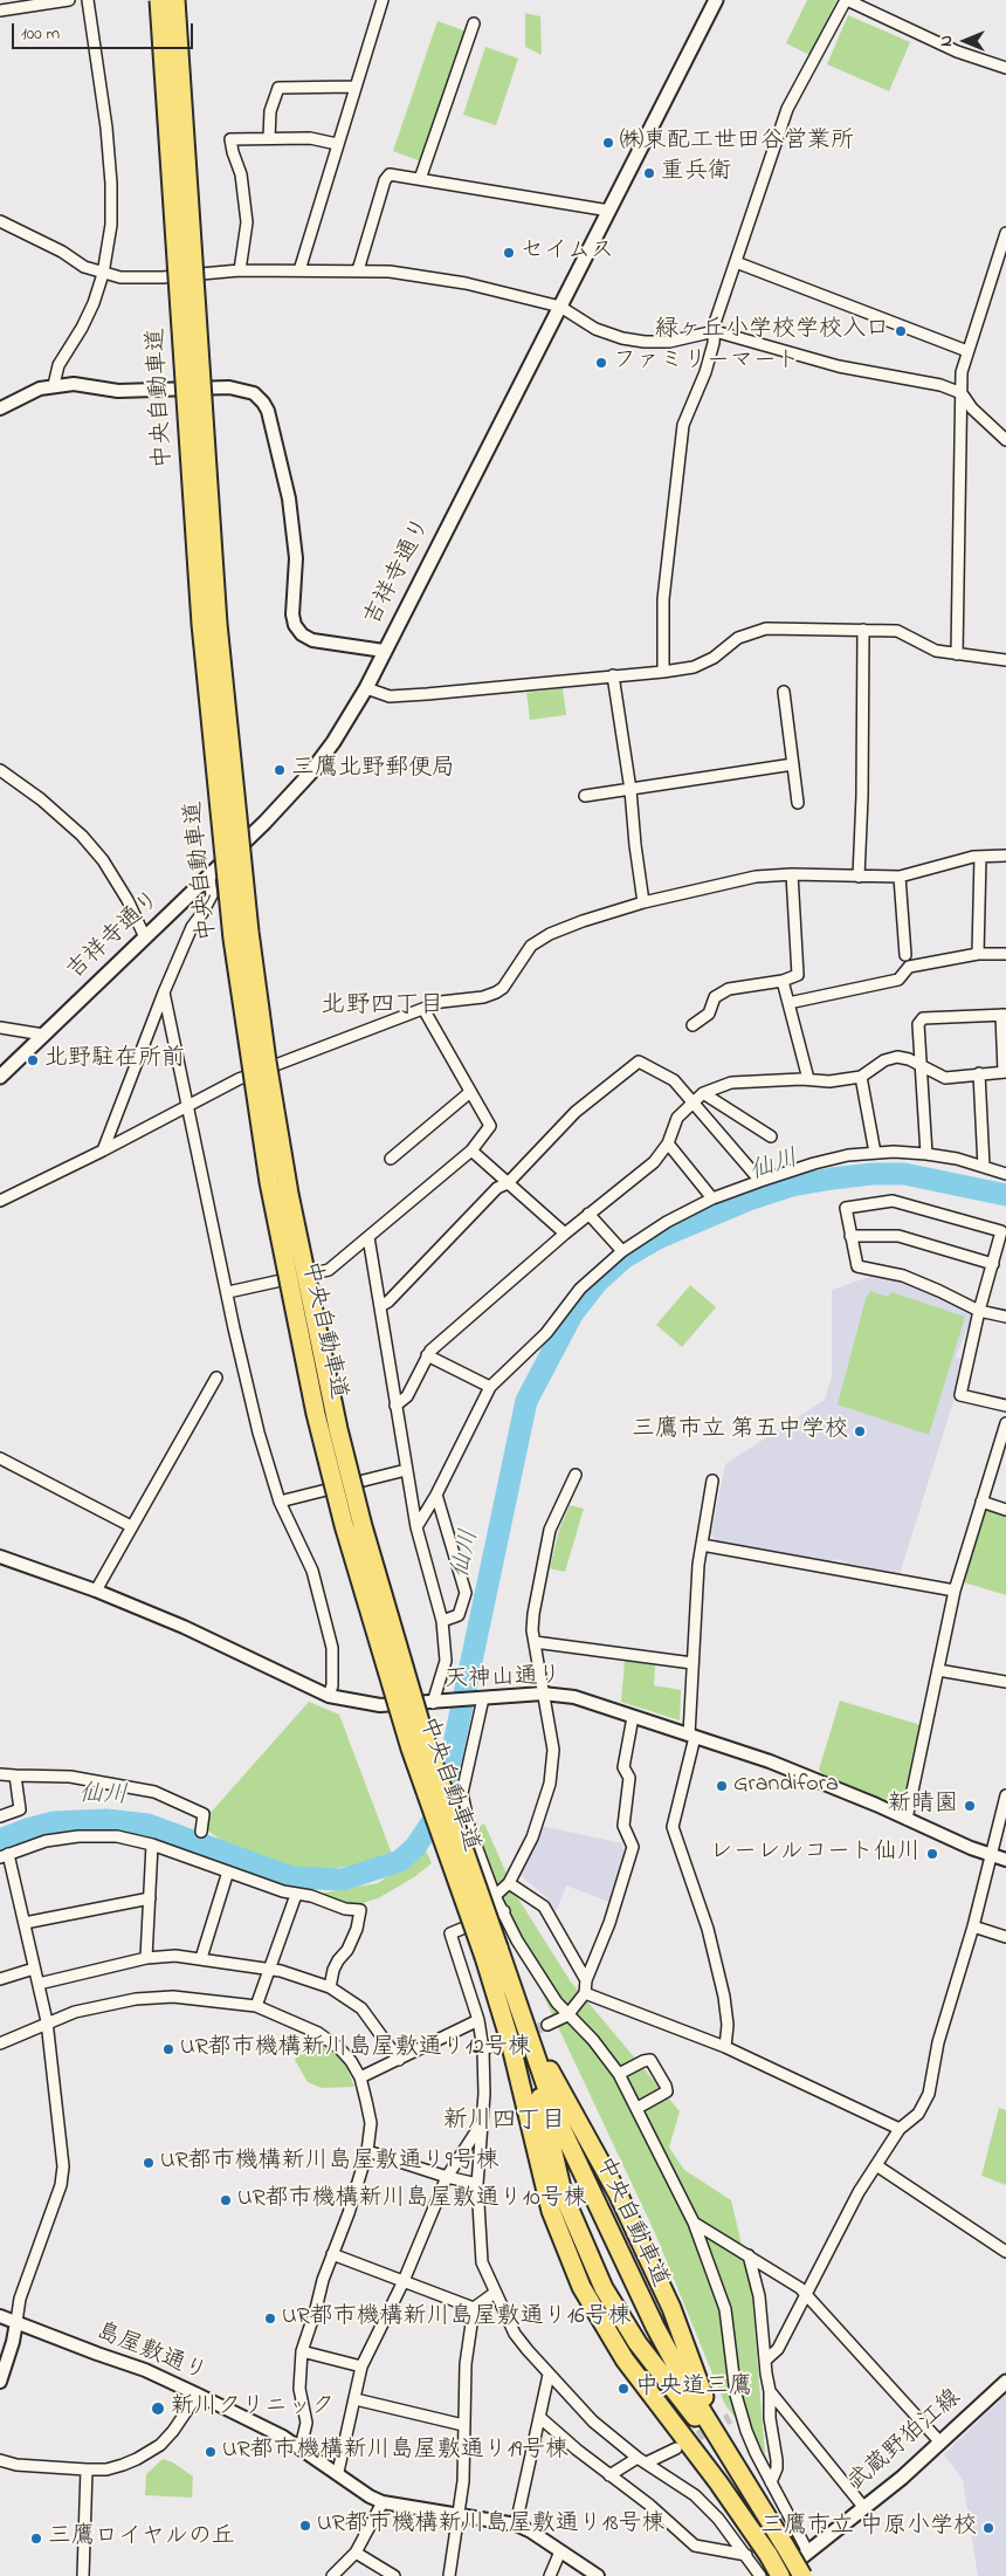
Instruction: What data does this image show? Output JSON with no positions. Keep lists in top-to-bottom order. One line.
{"streets":{"highway":["中央自動車道"],"main road":["吉祥寺通り","武蔵野狛江線"],"street":["天神山通り","島屋敷通り"]},"crossings":[["中央自動車道","武蔵野狛江線"]],"districts":["北野四丁目","新川四丁目"],"water":["仙川"],"places":["㈱東配工世田谷営業所","重兵衛","セイムス","緑ヶ丘小学校学校入口","ファミリーマート","三鷹北野郵便局","北野駐在所前","三鷹市立 第五中学校","Grandifora","新晴園","レーレルコート仙川","UR都市機構新川島屋敷通り12号棟","UR都市機構新川島屋敷通り9号棟","UR都市機構新川島屋敷通り10号棟","UR都市機構新川島屋敷通り16号棟","中央道三鷹","新川クリニック","UR都市機構新川島屋敷通り19号棟","UR都市機構新川島屋敷通り18号棟","三鷹市立 中原小学校","三鷹ロイヤルの丘"],"scale_bar":"100 m","north":"left"}
